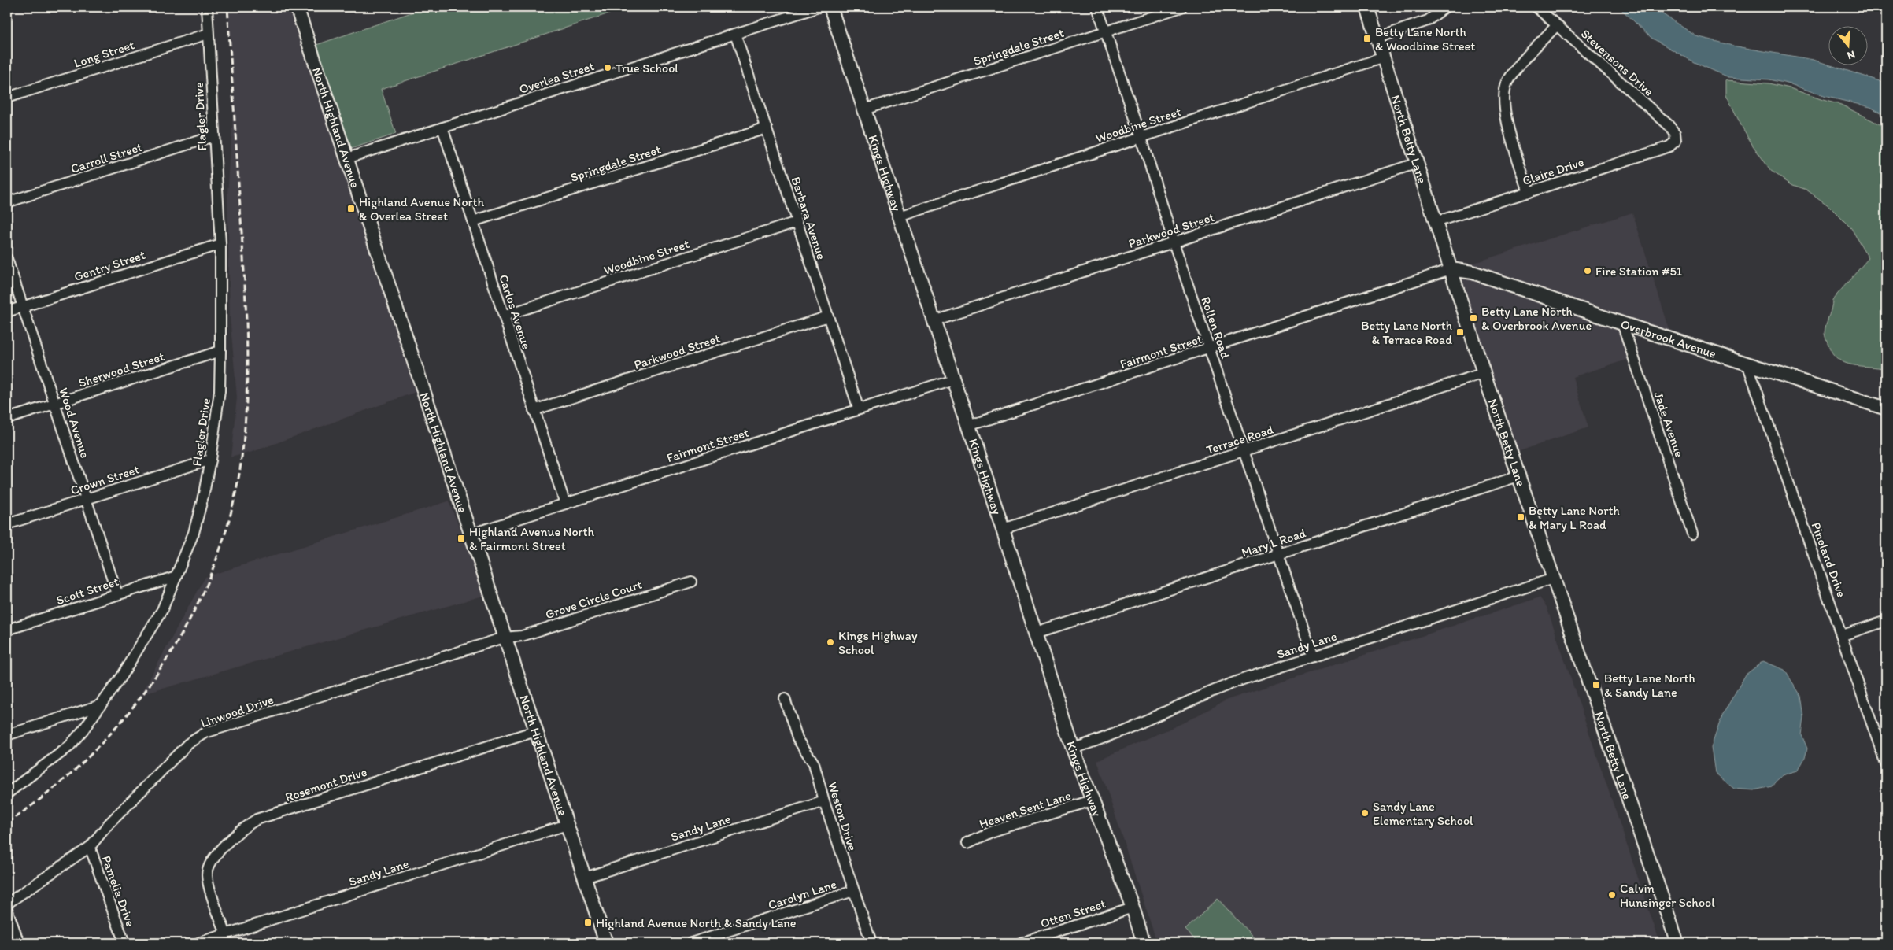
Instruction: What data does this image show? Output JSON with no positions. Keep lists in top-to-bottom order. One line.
{"streets":{"street":["Springdale Street","Long Street","Stevensons Drive","Overlea Street","Flagler Drive","Woodbine Street","North Highland Avenue","North Betty Lane","Carroll Street","Claire Drive","Kings Highway","Barbara Avenue","Parkwood Street","Gentry Street","Carlos Avenue","Rollen Road","Overbrook Avenue","Fairmont Street","Sherwood Street","Wood Avenue","Jade Avenue","Terrace Road","Crown Street","Mary L Road","Pineland Drive","Scott Street","Grove Circle Court","Sandy Lane","Linwood Drive","Rosemont Drive","Heaven Sent Lane","Weston Drive","Pamelia Drive","Carolyn Lane","Otten Street"]},"crossings":[["Springdale Street","Kings Highway"],["Springdale Street","Barbara Avenue"],["Springdale Street","Carlos Avenue"],["Springdale Street","Rollen Road"],["Long Street","Flagler Drive"],["Stevensons Drive","Claire Drive"],["Overlea Street","North Highland Avenue"],["Overlea Street","Barbara Avenue"],["Overlea Street","Carlos Avenue"],["Flagler Drive","Carroll Street"],["Flagler Drive","Gentry Street"],["Flagler Drive","Sherwood Street"],["Flagler Drive","Crown Street"],["Flagler Drive","Scott Street"],["Woodbine Street","North Betty Lane"],["Woodbine Street","Kings Highway"],["Woodbine Street","Barbara Avenue"],["Woodbine Street","Carlos Avenue"],["Woodbine Street","Rollen Road"],["North Highland Avenue","Fairmont Street"],["North Highland Avenue","Grove Circle Court"],["North Highland Avenue","Sandy Lane"],["North Highland Avenue","Linwood Drive"],["North Highland Avenue","Rosemont Drive"],["North Betty Lane","Claire Drive"],["North Betty Lane","Parkwood Street"],["North Betty Lane","Overbrook Avenue"],["North Betty Lane","Fairmont Street"],["North Betty Lane","Terrace Road"],["North Betty Lane","Mary L Road"],["North Betty Lane","Sandy Lane"],["Kings Highway","Parkwood Street"],["Kings Highway","Fairmont Street"],["Kings Highway","Terrace Road"],["Kings Highway","Mary L Road"],["Kings Highway","Sandy Lane"],["Kings Highway","Heaven Sent Lane"],["Kings Highway","Otten Street"],["Barbara Avenue","Parkwood Street"],["Barbara Avenue","Fairmont Street"],["Parkwood Street","Carlos Avenue"],["Parkwood Street","Rollen Road"],["Gentry Street","Wood Avenue"],["Carlos Avenue","Fairmont Street"],["Rollen Road","Fairmont Street"],["Rollen Road","Terrace Road"],["Rollen Road","Mary L Road"],["Rollen Road","Sandy Lane"],["Overbrook Avenue","Fairmont Street"],["Overbrook Avenue","Jade Avenue"],["Overbrook Avenue","Pineland Drive"],["Sherwood Street","Wood Avenue"],["Wood Avenue","Crown Street"],["Wood Avenue","Scott Street"],["Grove Circle Court","Linwood Drive"],["Sandy Lane","Rosemont Drive"],["Sandy Lane","Weston Drive"],["Linwood Drive","Pamelia Drive"],["Weston Drive","Carolyn Lane"]],"places":{"transit":["Betty Lane North & Woodbine Street","Highland Avenue North & Overlea Street","Betty Lane North & Overbrook Avenue","Betty Lane North & Terrace Road","Betty Lane North & Mary L Road","Highland Avenue North & Fairmont Street","Betty Lane North & Sandy Lane","Highland Avenue North & Sandy Lane"],"other":["True School","Fire Station #51","Kings Highway School","Sandy Lane Elementary School","Calvin Hunsinger School"]},"north":"bottom"}
